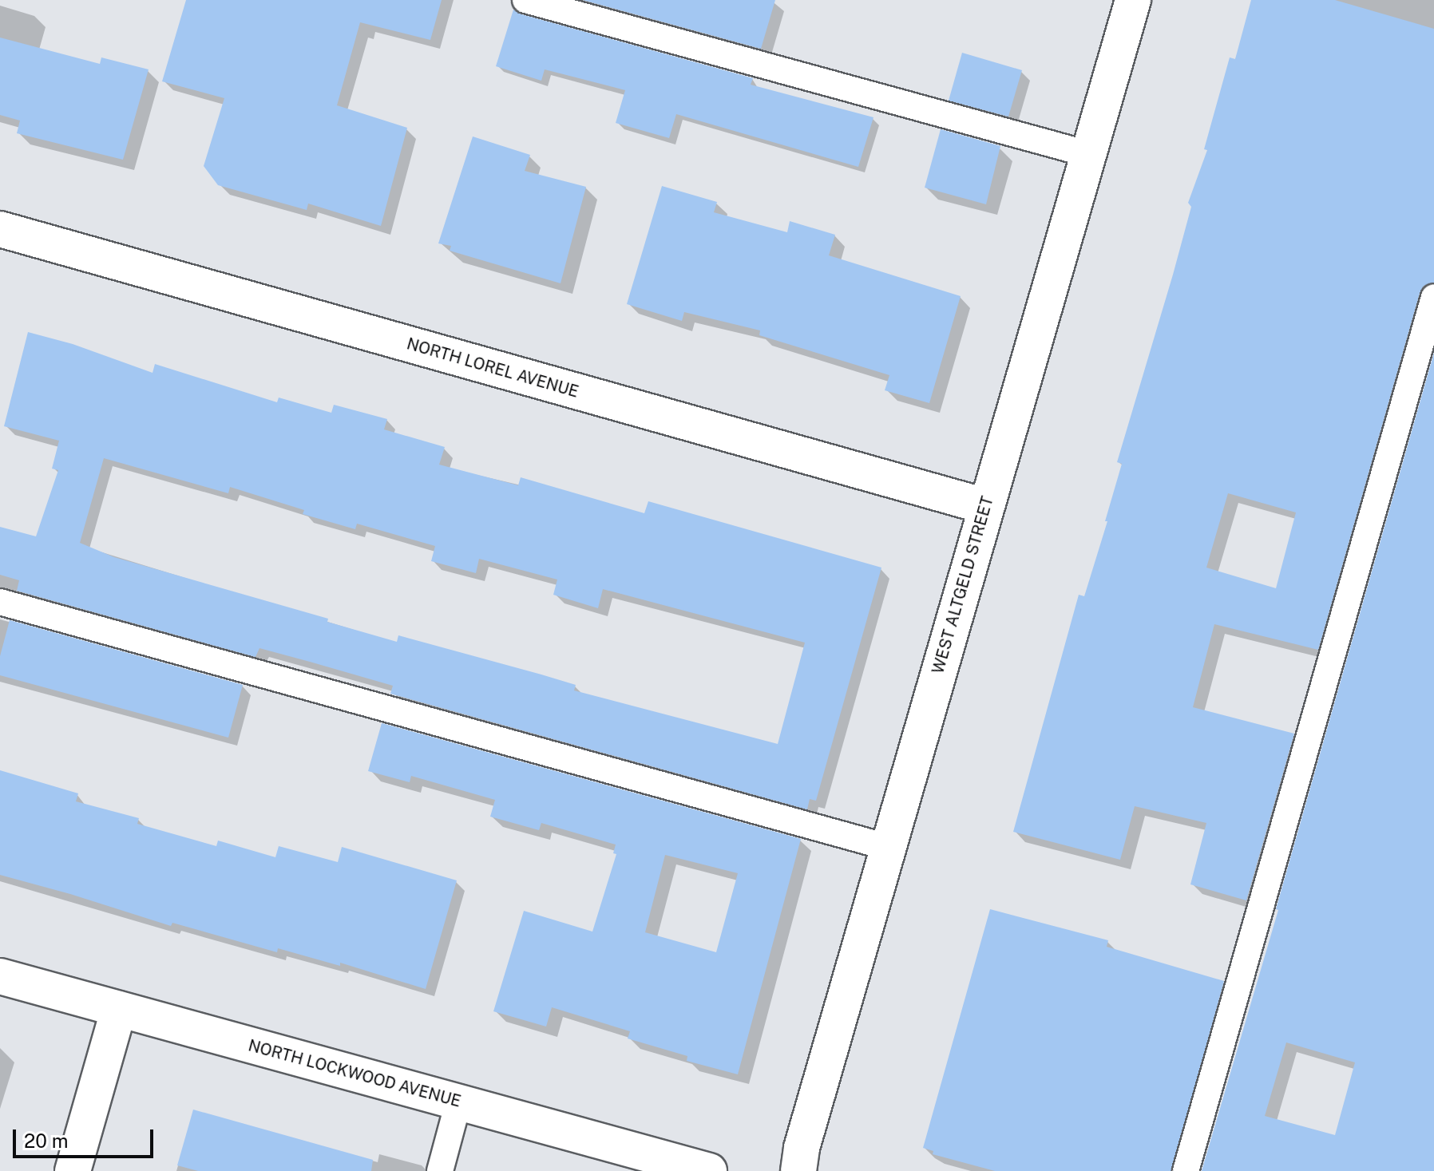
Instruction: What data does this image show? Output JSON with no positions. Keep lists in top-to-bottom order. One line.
{"streets":{"street":["NORTH LOREL AVENUE","WEST ALTGELD STREET","NORTH LOCKWOOD AVENUE"]},"crossings":[["NORTH LOREL AVENUE","WEST ALTGELD STREET"]],"scale_bar":"20 m"}
